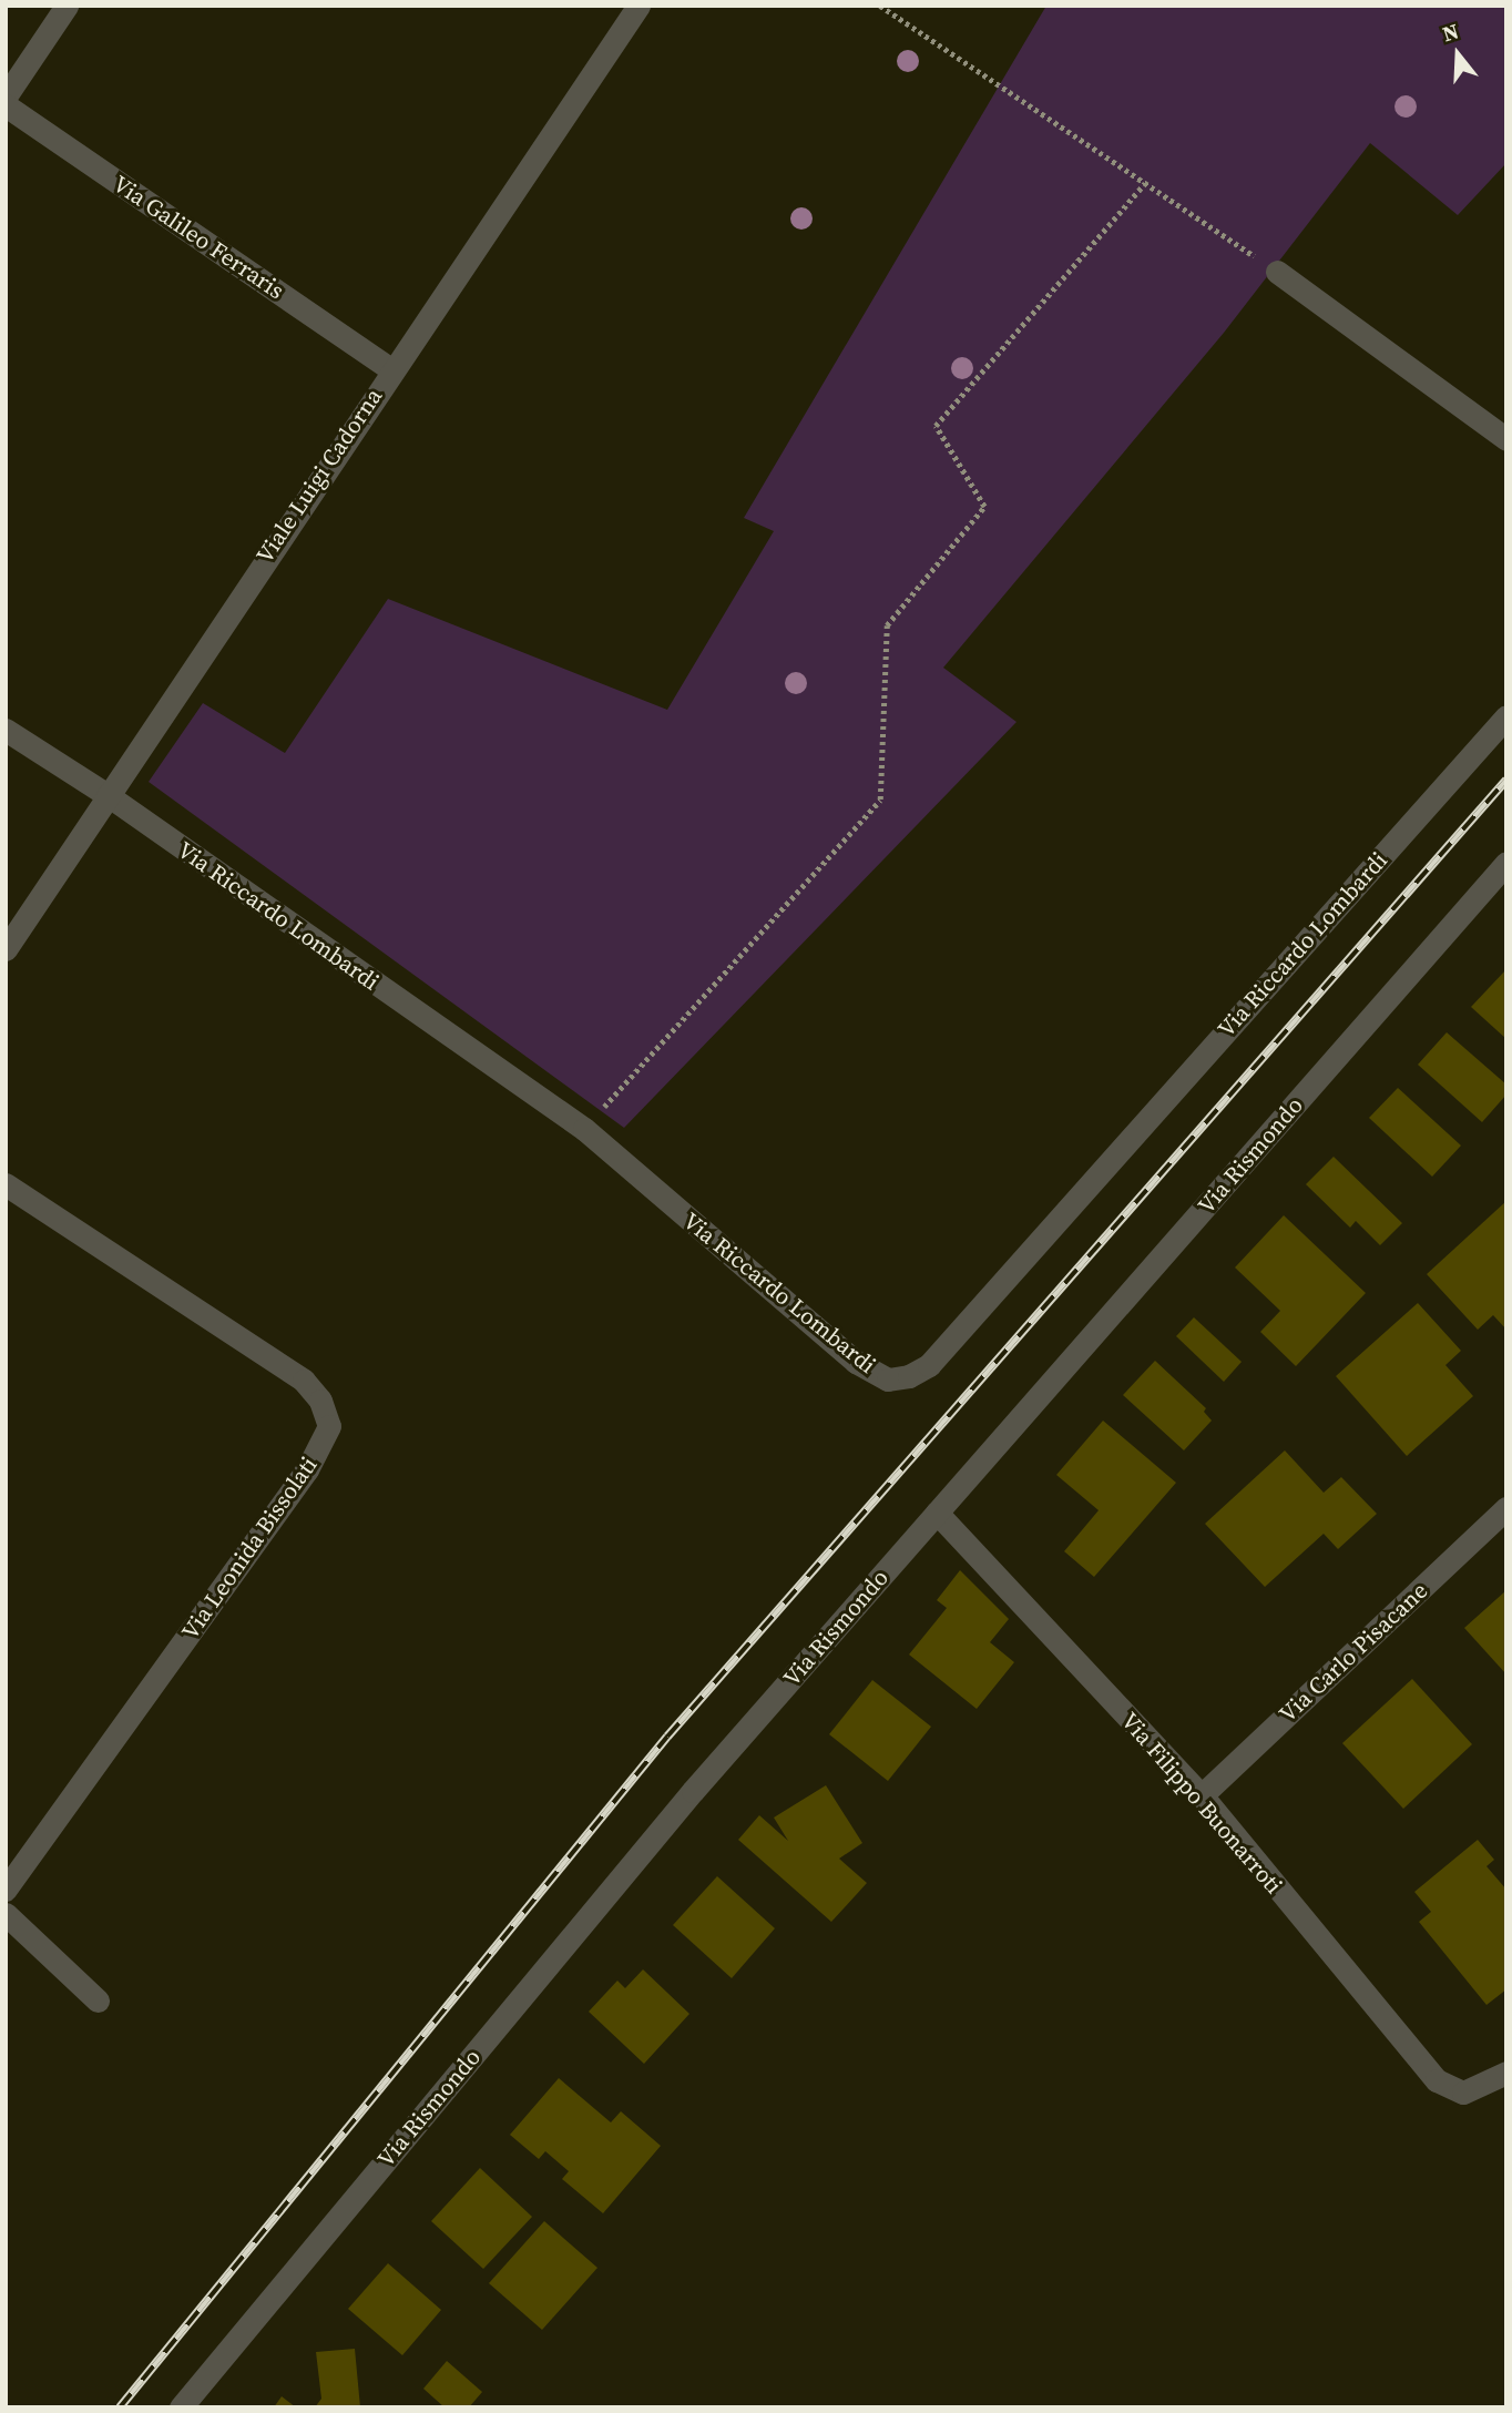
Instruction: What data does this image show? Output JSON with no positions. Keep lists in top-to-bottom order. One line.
{"streets":{"street":["Via Galileo Ferraris","Viale Luigi Cadorna","Via Riccardo Lombardi","Via Rismondo","Via Leonida Bissolati","Via Carlo Pisacane","Via Filippo Buonarroti"]},"crossings":[["Via Galileo Ferraris","Viale Luigi Cadorna"],["Viale Luigi Cadorna","Via Riccardo Lombardi"],["Via Rismondo","Via Filippo Buonarroti"],["Via Carlo Pisacane","Via Filippo Buonarroti"]],"north":"top"}
